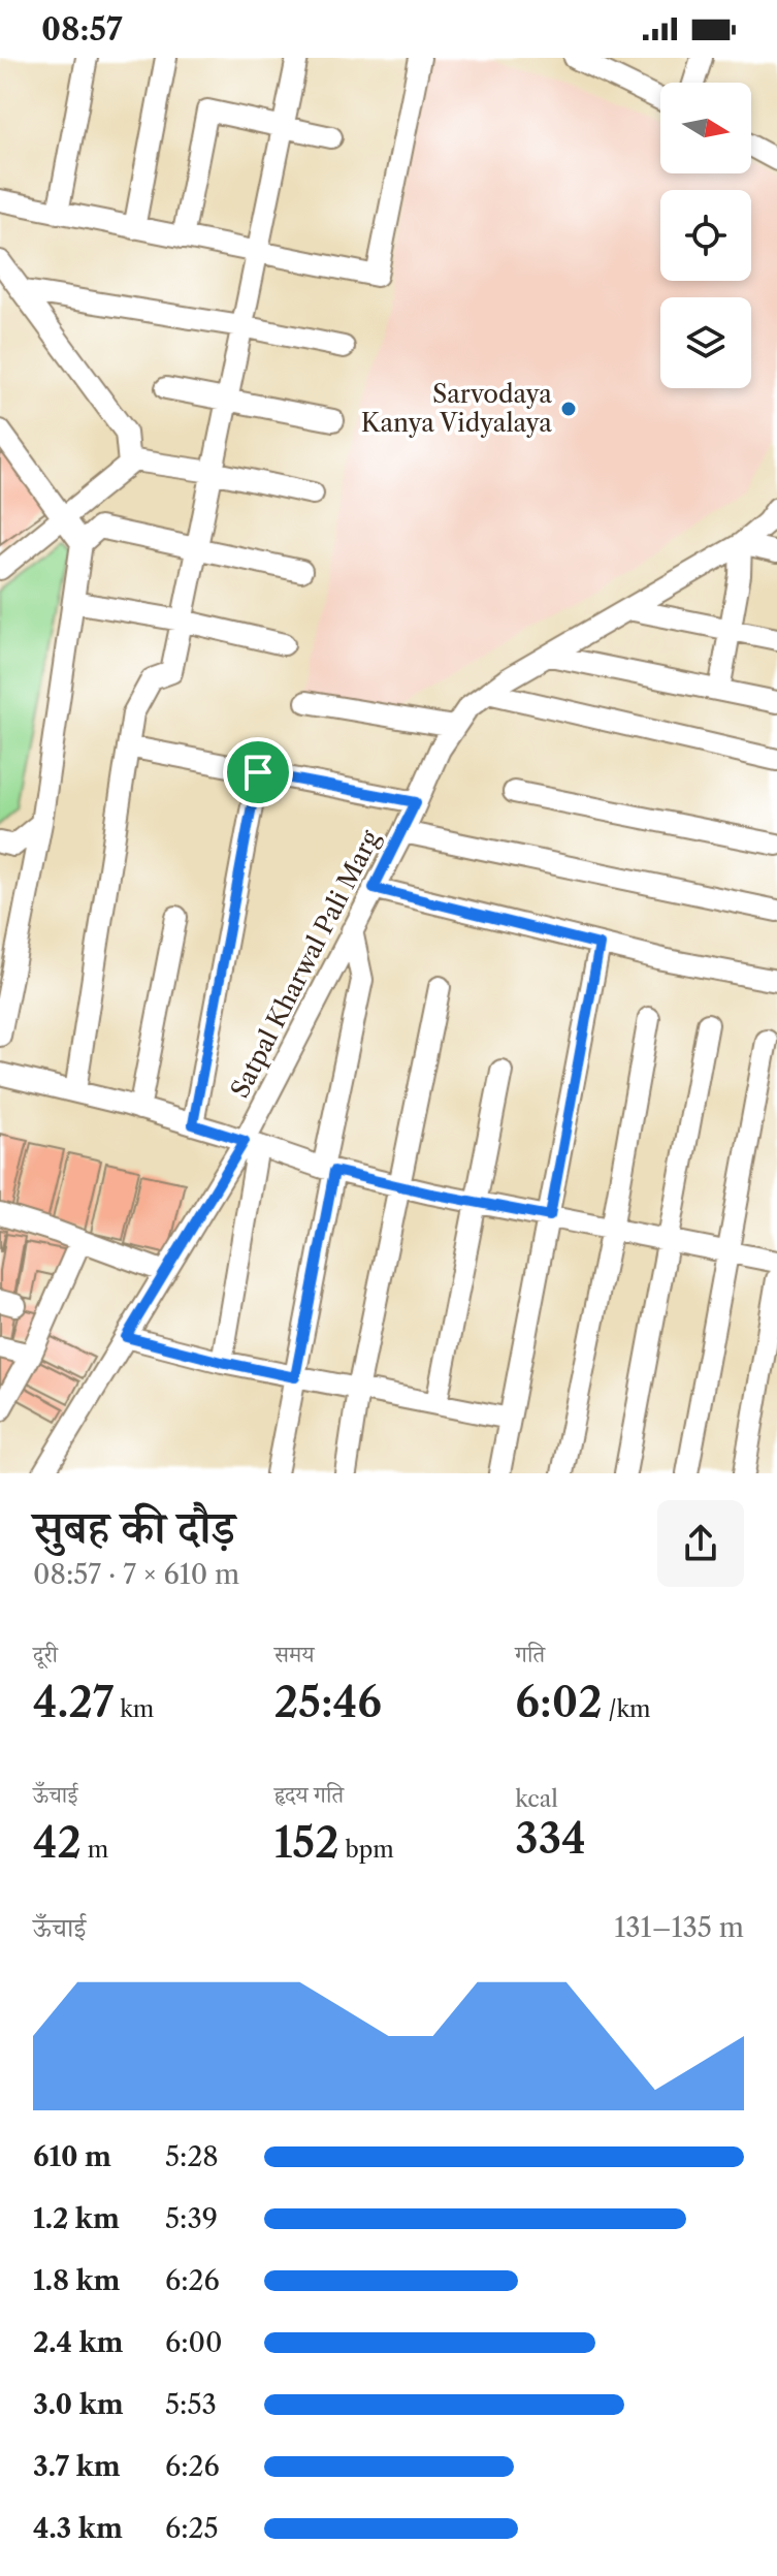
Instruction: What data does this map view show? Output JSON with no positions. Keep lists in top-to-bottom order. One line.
{"streets":{"street":["Satpal Kharwal Pali Marg"]},"places":["Sarvodaya Kanya Vidyalaya"],"north":"right","page":{"status":"08:57","heading":["सुबह की दौड़","08:57 · 7 × 610 m"],"stats":[["दूरी","4.27 km"],["समय","25:46"],["गति","6:02 /km"],["ऊँचाई","42 m"],["हृदय गति","152 bpm"],["kcal","334"]],"chart":["ऊँचाई","131–135 m"],"list":[{"name":"610 m","note":"5:28"},{"name":"1.2 km","note":"5:39"},{"name":"1.8 km","note":"6:26"},{"name":"2.4 km","note":"6:00"},{"name":"3.0 km","note":"5:53"},{"name":"3.7 km","note":"6:26"},{"name":"4.3 km","note":"6:25"}]}}
